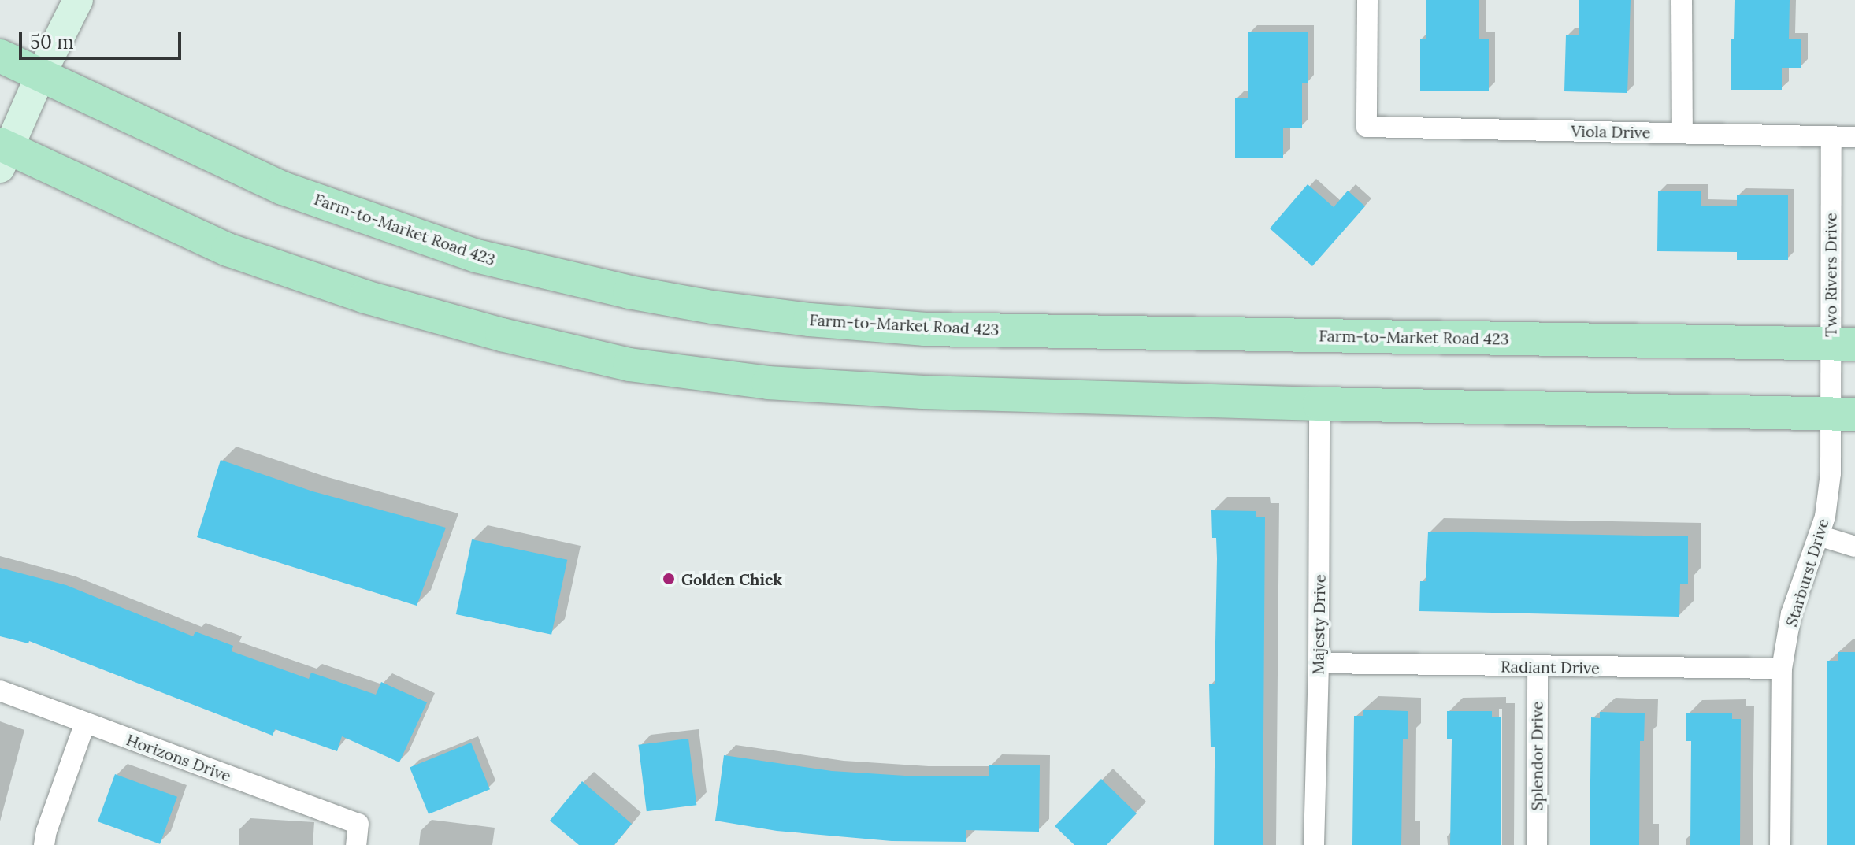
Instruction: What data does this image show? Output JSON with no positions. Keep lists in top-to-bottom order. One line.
{"streets":{"main road":["Farm-to-Market Road 423"],"street":["Viola Drive","Two Rivers Drive","Starburst Drive","Majesty Drive","Radiant Drive","Splendor Drive","Horizons Drive"]},"crossings":[["Viola Drive","Two Rivers Drive"],["Farm-to-Market Road 423","Two Rivers Drive"],["Two Rivers Drive","Starburst Drive"],["Starburst Drive","Radiant Drive"],["Majesty Drive","Radiant Drive"],["Radiant Drive","Splendor Drive"]],"places":["Golden Chick"],"scale_bar":"50 m"}
